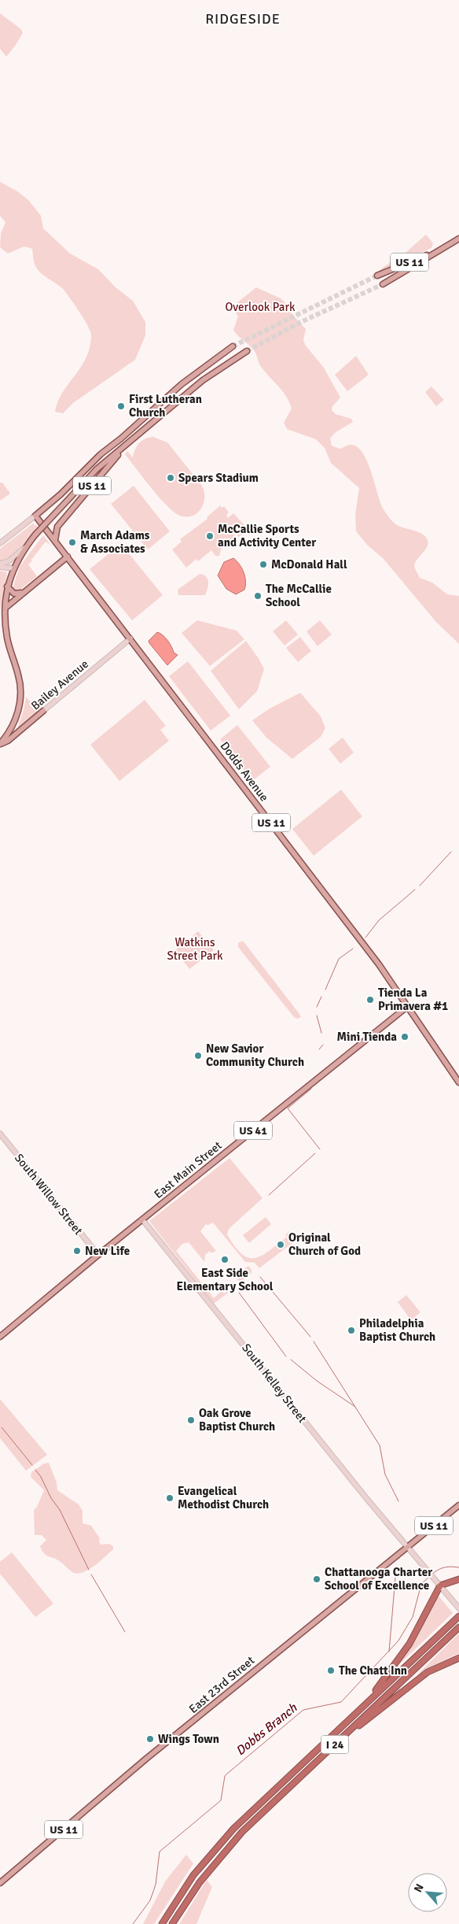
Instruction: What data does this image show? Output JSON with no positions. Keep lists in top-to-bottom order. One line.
{"streets":{"highway":["I 24"],"main road":["US 11","Bailey Avenue","Dodds Avenue","US 41","East Main Street","South Willow Street","South Kelley Street","East 23rd Street"]},"crossings":[["US 11","Dodds Avenue"],["Bailey Avenue","Dodds Avenue"],["Dodds Avenue","East Main Street"],["East Main Street","South Willow Street"],["East Main Street","South Kelley Street"],["South Kelley Street","East 23rd Street"]],"districts":["RIDGESIDE"],"water":["Dobbs Branch"],"parks":["Overlook Park","Watkins Street Park"],"places":["First Lutheran Church","Spears Stadium","McCallie Sports and Activity Center","March Adams & Associates","McDonald Hall","The McCallie School","Tienda La Primavera #1","Mini Tienda","New Savior Community Church","Original Church of God","New Life","East Side Elementary School","Philadelphia Baptist Church","Oak Grove Baptist Church","Evangelical Methodist Church","Chattanooga Charter School of Excellence","The Chatt Inn","Wings Town"],"north":"top left"}
